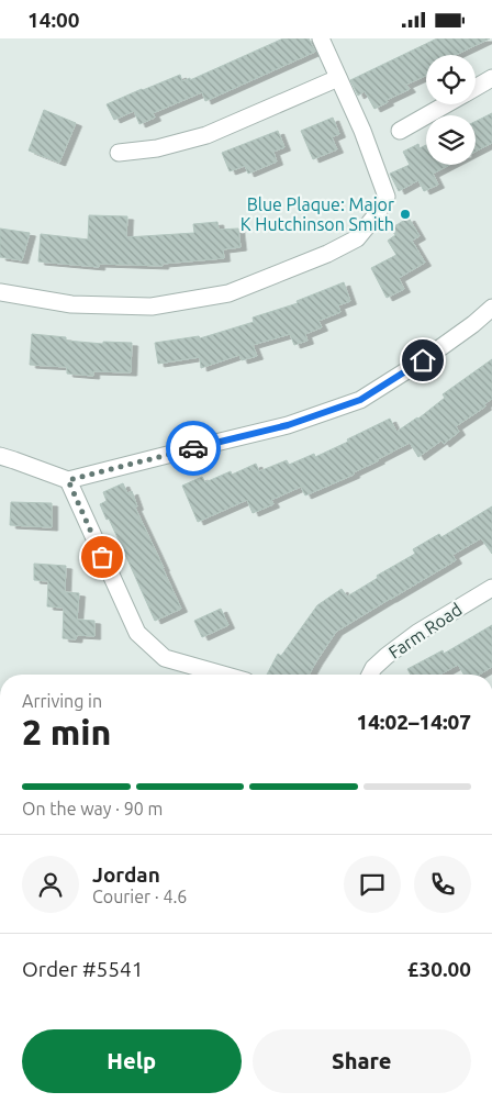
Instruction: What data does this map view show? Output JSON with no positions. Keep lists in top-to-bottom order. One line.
{"streets":{"street":["Farm Road"]},"places":["Blue Plaque: Major K Hutchinson Smith"],"page":{"status":"14:00","heading":["2 min","Arriving in","14:02–14:07"],"panel":["Jordan","Courier · 4.6","Order #5541","£30.00"],"bar":"On the way · 90 m","buttons":["Help","Share"]}}
